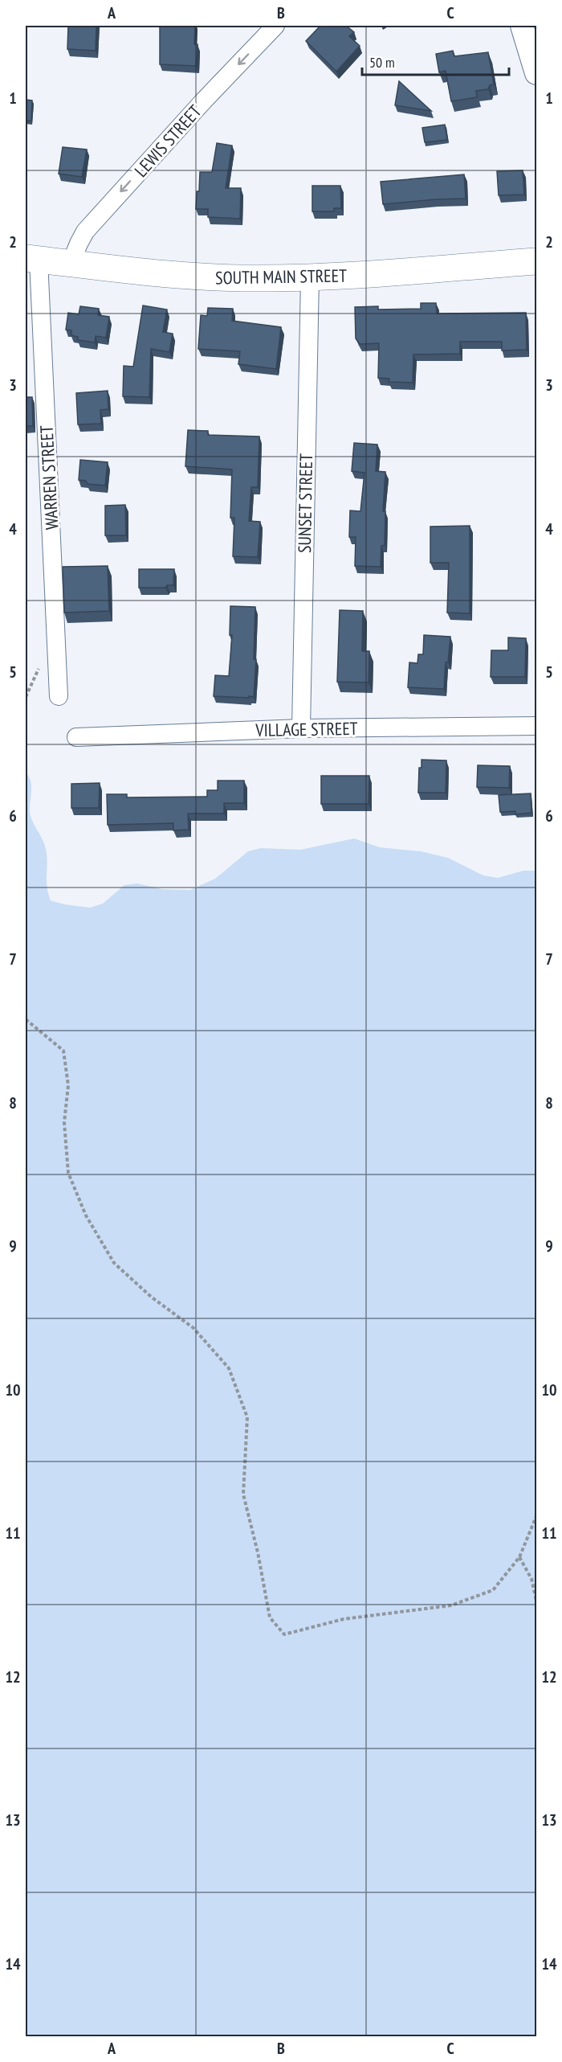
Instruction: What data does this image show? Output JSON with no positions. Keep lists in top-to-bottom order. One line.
{"streets":{"main road":["SOUTH MAIN STREET"],"street":["LEWIS STREET","WARREN STREET","SUNSET STREET","VILLAGE STREET"]},"crossings":[["LEWIS STREET","SOUTH MAIN STREET"],["SOUTH MAIN STREET","WARREN STREET"],["SOUTH MAIN STREET","SUNSET STREET"],["SUNSET STREET","VILLAGE STREET"]],"one_way":["LEWIS STREET"],"scale_bar":"50 m","grid":{"columns":["A","B","C"],"rows":["1","2","3","4","5","6","7","8","9","10","11","12","13","14"]}}
